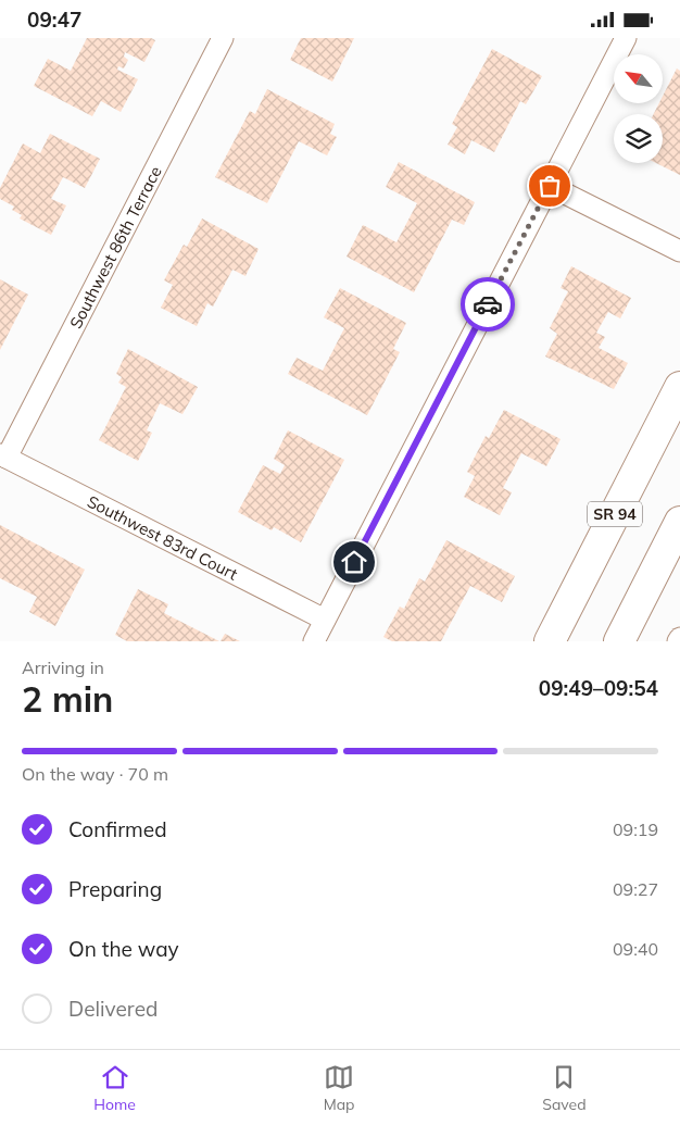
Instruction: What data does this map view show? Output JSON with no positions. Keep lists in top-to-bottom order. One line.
{"streets":{"main road":["SR 94"],"street":["Southwest 86th Terrace","Southwest 83rd Court"]},"crossings":[["Southwest 86th Terrace","Southwest 83rd Court"]],"north":"top left","page":{"status":"09:47","heading":["2 min","Arriving in","09:49–09:54"],"bar":"On the way · 70 m","list":[["Confirmed","09:19"],["Preparing","09:27"],["On the way","09:40"],"Delivered"],"tabs":["Home","Map","Saved"]}}
